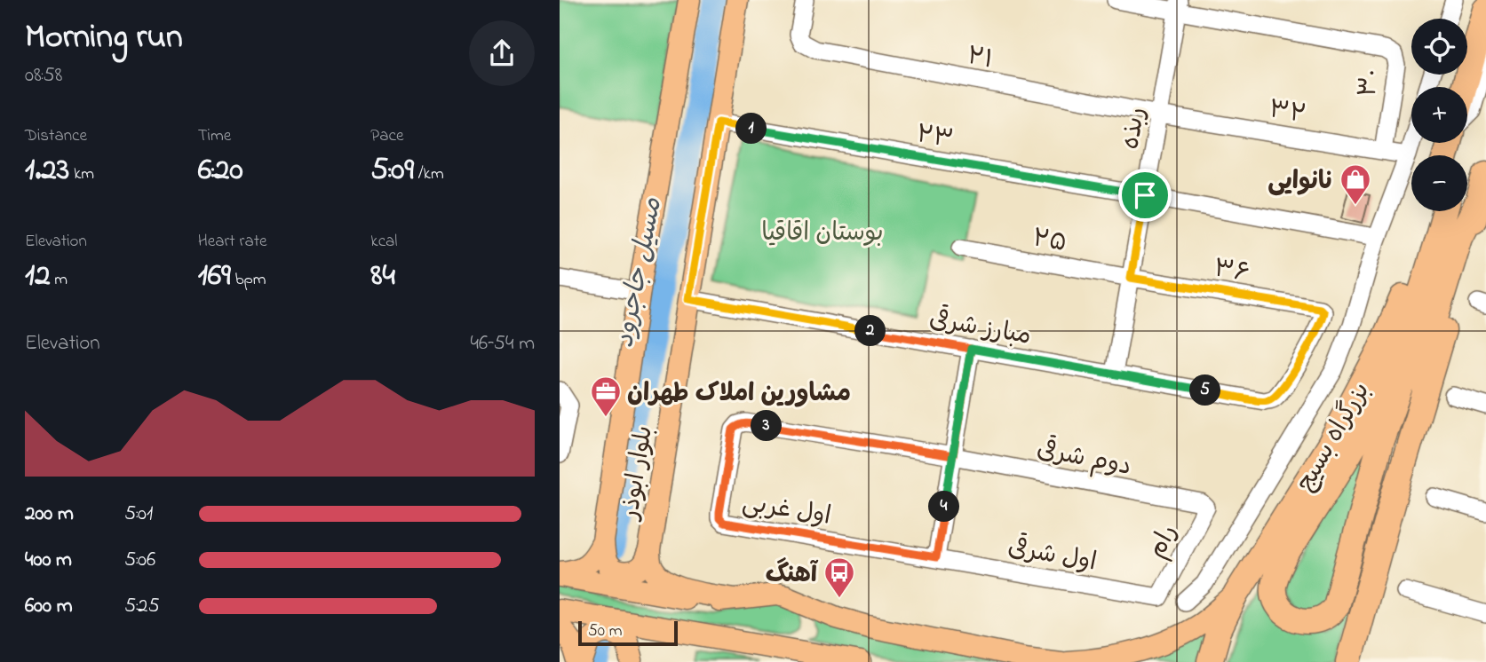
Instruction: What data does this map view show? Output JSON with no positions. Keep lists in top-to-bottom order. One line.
{"streets":{"highway":["بزرگراه بسیج"],"main road":["بلوار ابوذر"],"street":["۲۱","۳۰","۳۲","ربذه","۲۳","۲۵","۳۶","مبارز شرقی","دوم شرقی","اول غربی","رام","اول شرقی"]},"crossings":[["۲۱","۳۲"],["۲۱","ربذه"],["۳۰","۳۲"],["۳۰","ربذه"],["۳۲","ربذه"],["ربذه","۲۳"],["ربذه","۲۵"],["ربذه","۳۶"],["ربذه","مبارز شرقی"],["۲۳","بلوار ابوذر"],["۲۵","۳۶"],["۳۶","مبارز شرقی"],["مبارز شرقی","بلوار ابوذر"],["دوم شرقی","اول غربی"],["دوم شرقی","رام"],["اول غربی","اول شرقی"],["رام","اول شرقی"]],"water":["مسیل جاجرود"],"parks":["بوستان اقاقیا"],"places":{"shop":["نانوایی"],"office":["مشاورین املاک طهران"],"bus stop":["آهنگ"]},"scale_bar":"50 m","page":{"heading":["Morning run","08:58"],"map_buttons":["+","−"],"stats":[["Distance","1.23 km"],["Time","6:20"],["Pace","5:09 /km"],["Elevation","12 m"],["Heart rate","169 bpm"],["kcal","84"]],"pins":["1","2","5","3","4"],"chart":["Elevation","46–54 m"],"list":[{"name":"200 m","note":"5:01"},{"name":"400 m","note":"5:06"},{"name":"600 m","note":"5:25"}],"scale":"50 m"}}
